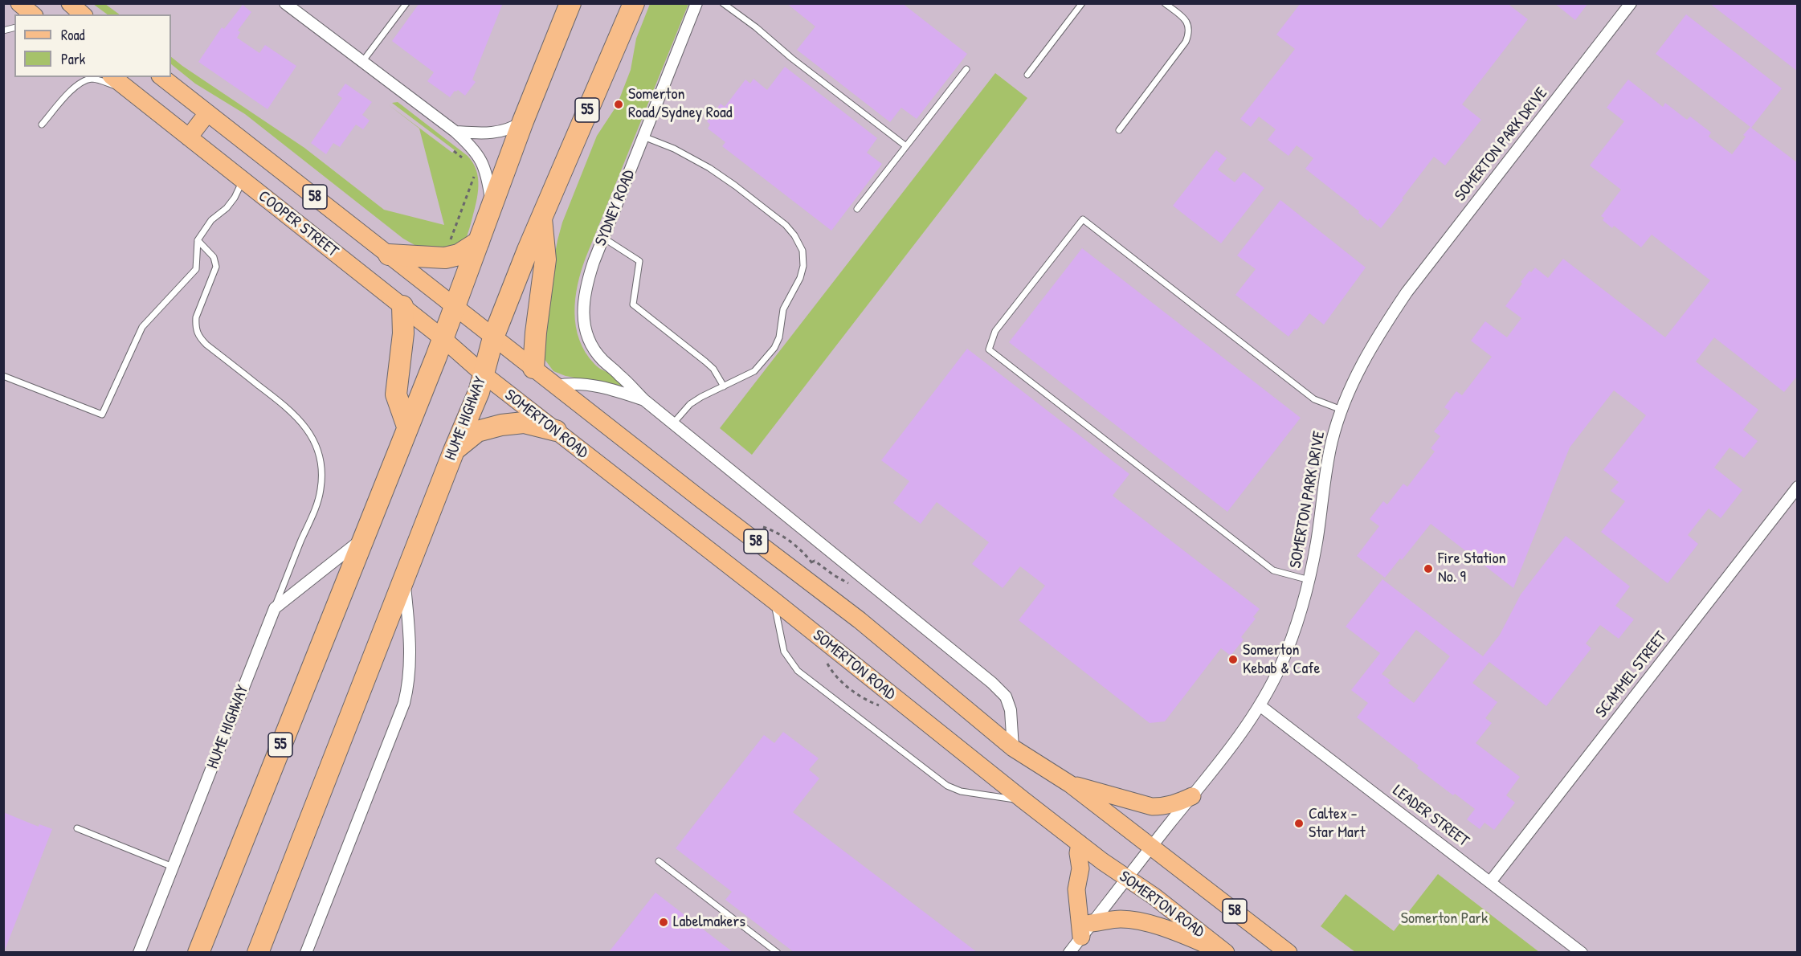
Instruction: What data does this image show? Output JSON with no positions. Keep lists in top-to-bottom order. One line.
{"streets":{"highway":["55","HUME HIGHWAY"],"main road":["58","COOPER STREET","SOMERTON ROAD"],"street":["SOMERTON PARK DRIVE","SYDNEY ROAD","SCAMMEL STREET","LEADER STREET"]},"crossings":[["55","58"],["55","COOPER STREET"],["55","HUME HIGHWAY"],["SOMERTON PARK DRIVE","58"],["SOMERTON PARK DRIVE","SOMERTON ROAD"],["SOMERTON PARK DRIVE","LEADER STREET"],["58","COOPER STREET"],["58","HUME HIGHWAY"],["COOPER STREET","HUME HIGHWAY"],["COOPER STREET","SOMERTON ROAD"],["HUME HIGHWAY","SOMERTON ROAD"],["SCAMMEL STREET","LEADER STREET"]],"parks":["Somerton Park"],"places":["Somerton Road/Sydney Road","Fire Station No. 9","Somerton Kebab & Cafe","Caltex - Star Mart","Labelmakers"],"legend":["Road","Park"]}
